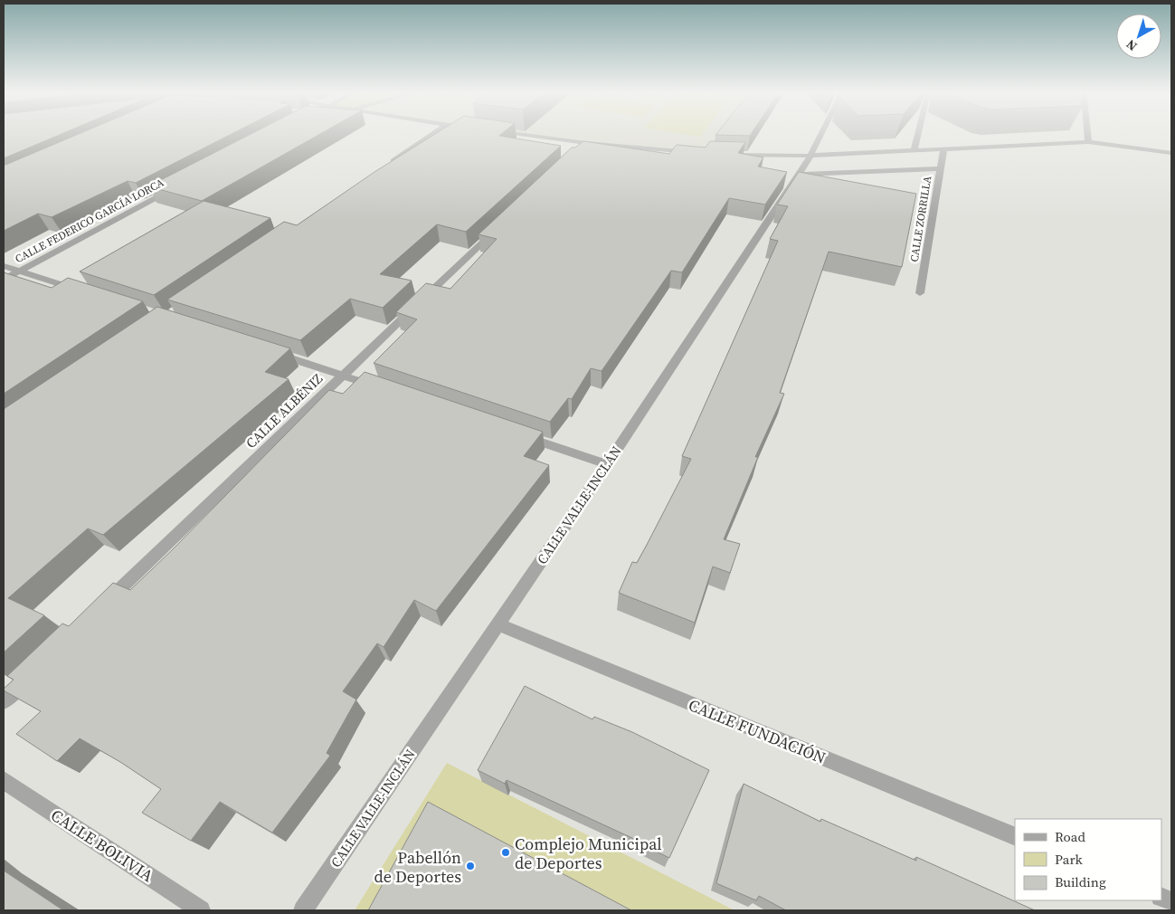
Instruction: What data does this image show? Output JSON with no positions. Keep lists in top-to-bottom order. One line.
{"streets":{"street":["CALLE ZORRILLA","CALLE FEDERICO GARCÍA LORCA","CALLE ALBÉNIZ","CALLE VALLE-INCLÁN","CALLE FUNDACIÓN","CALLE BOLIVIA"]},"crossings":[["CALLE VALLE-INCLÁN","CALLE FUNDACIÓN"]],"places":["Complejo Municipal de Deportes","Pabellón de Deportes"],"legend":["Road","Park","Building"],"north":"bottom left"}
